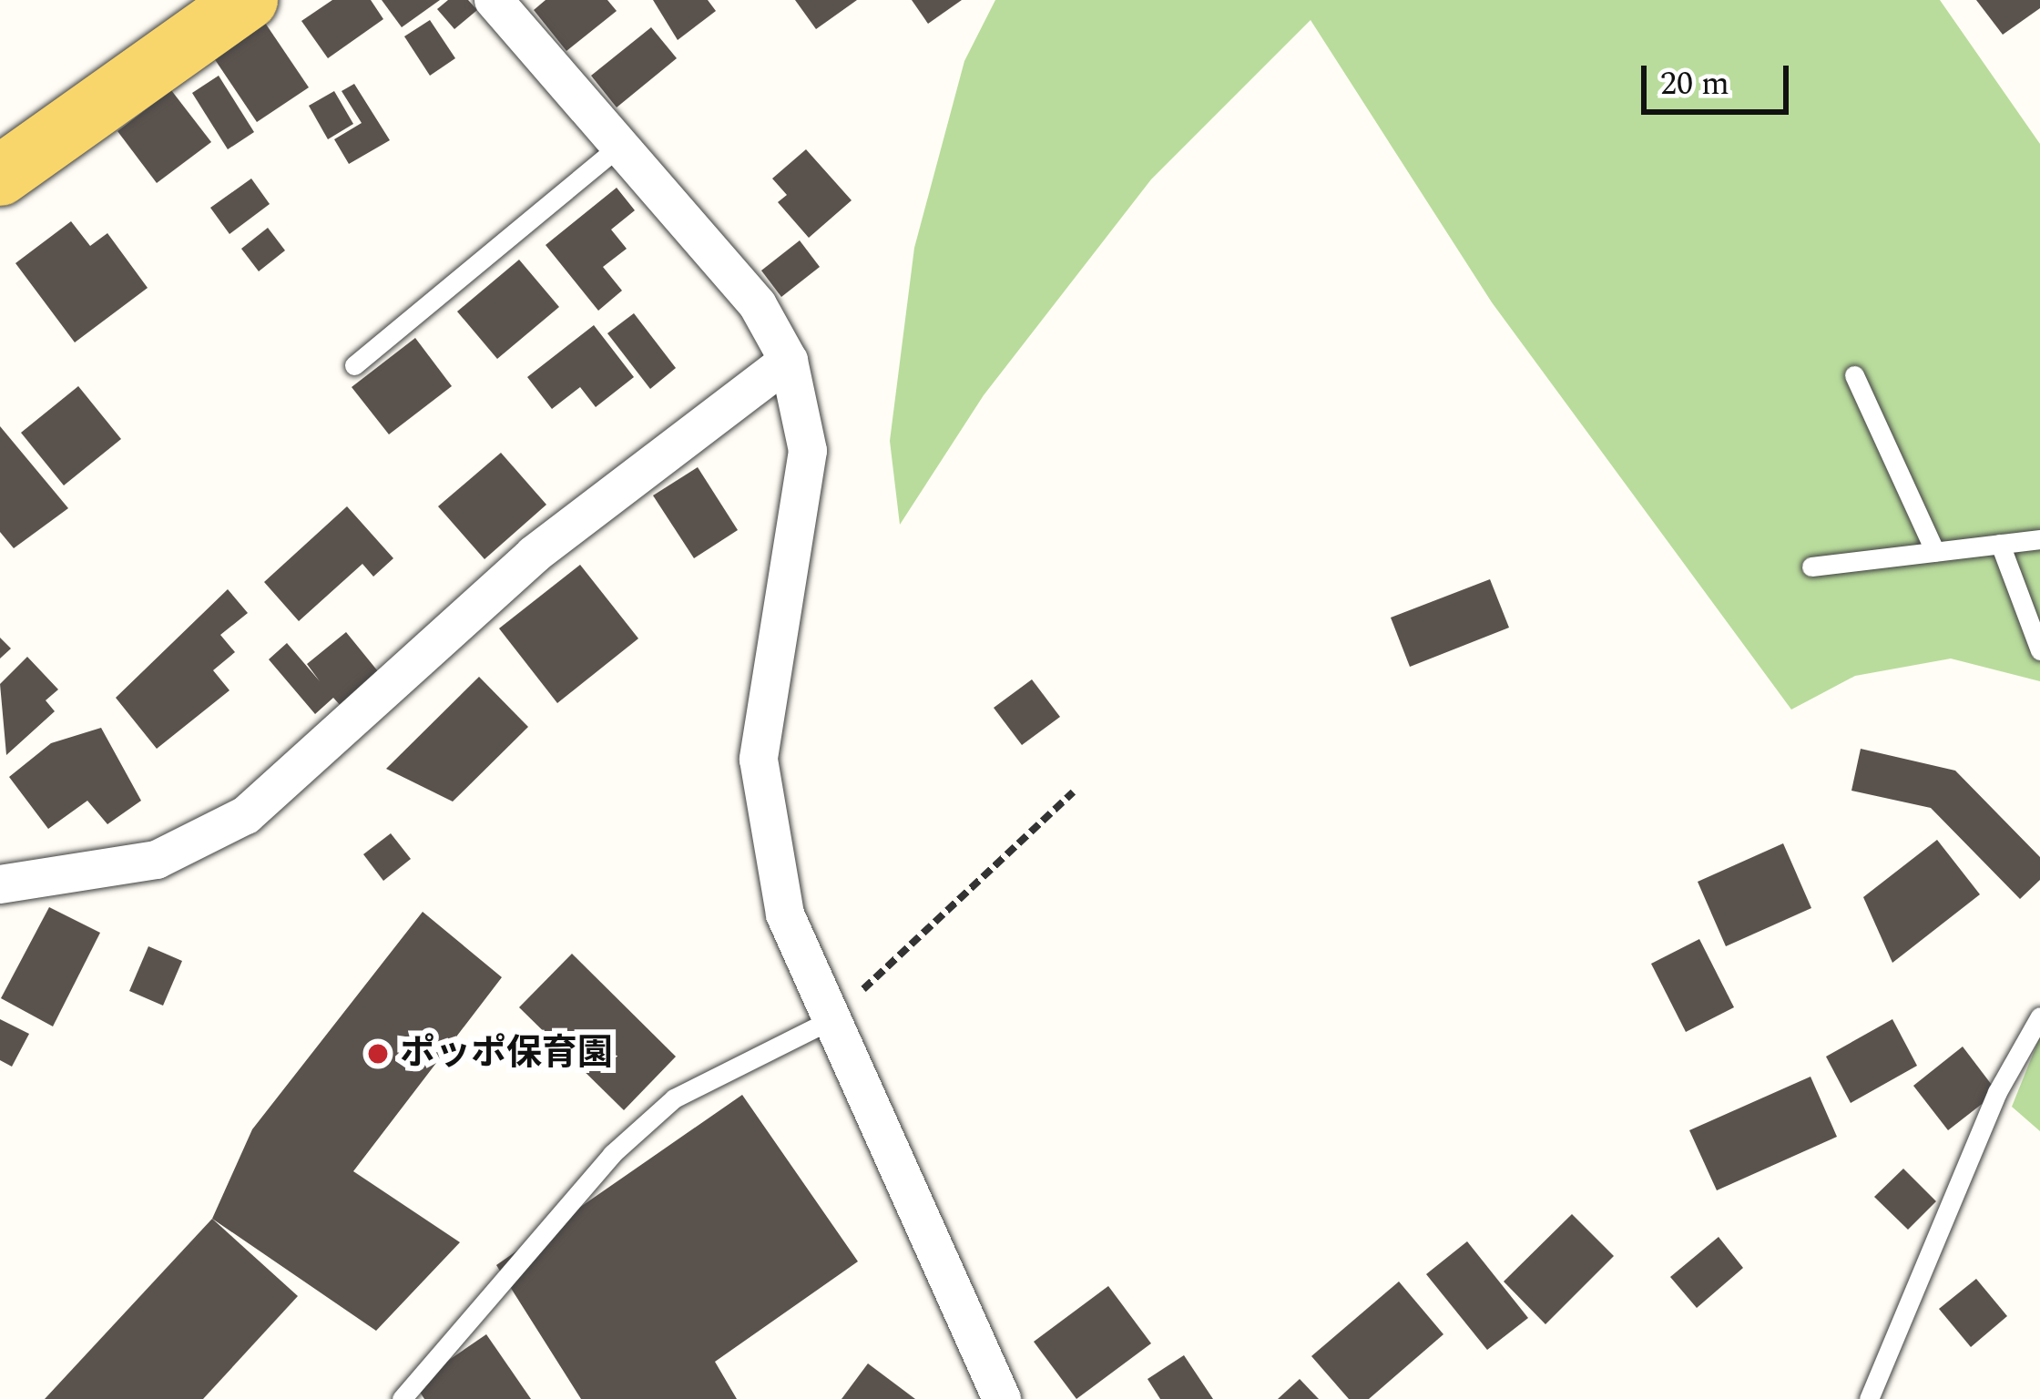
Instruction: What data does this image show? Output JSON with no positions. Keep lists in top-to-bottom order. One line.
{"places":["ポッポ保育園"],"scale_bar":"20 m"}
